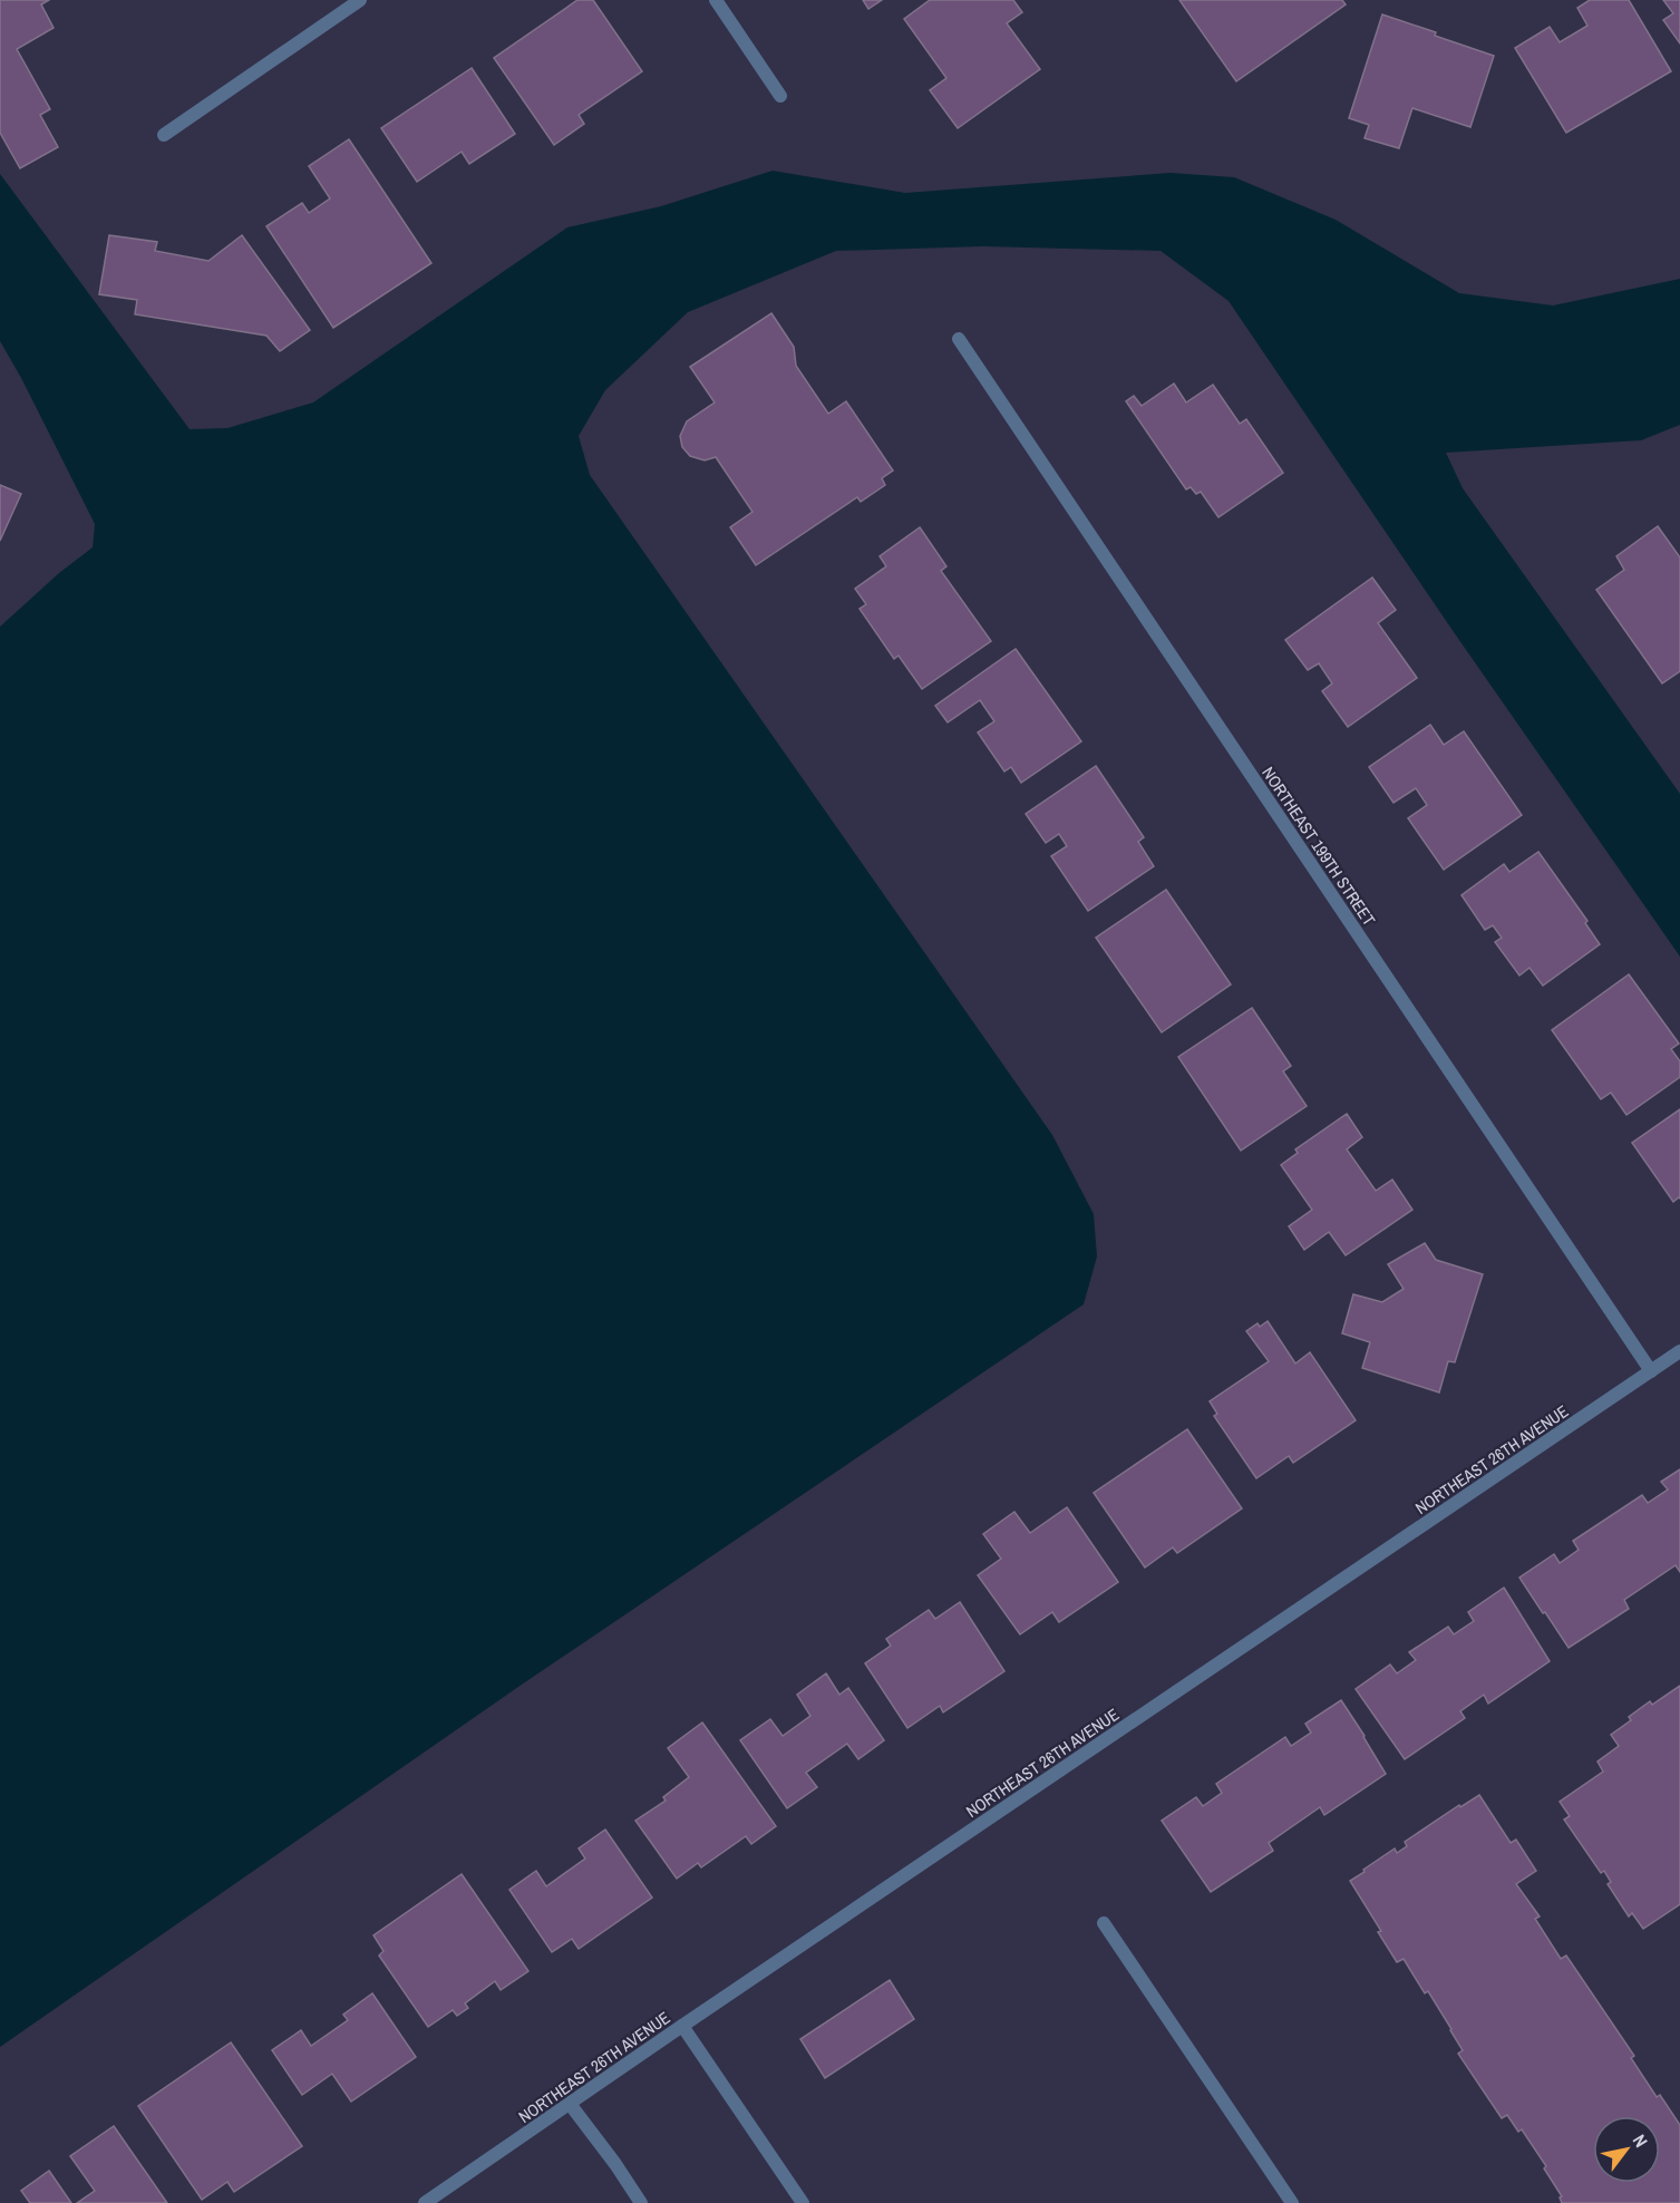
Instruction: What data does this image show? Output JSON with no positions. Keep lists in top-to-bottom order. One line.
{"streets":{"street":["NORTHEAST 199TH STREET","NORTHEAST 26TH AVENUE"]},"crossings":[["NORTHEAST 199TH STREET","NORTHEAST 26TH AVENUE"]],"north":"top right"}
